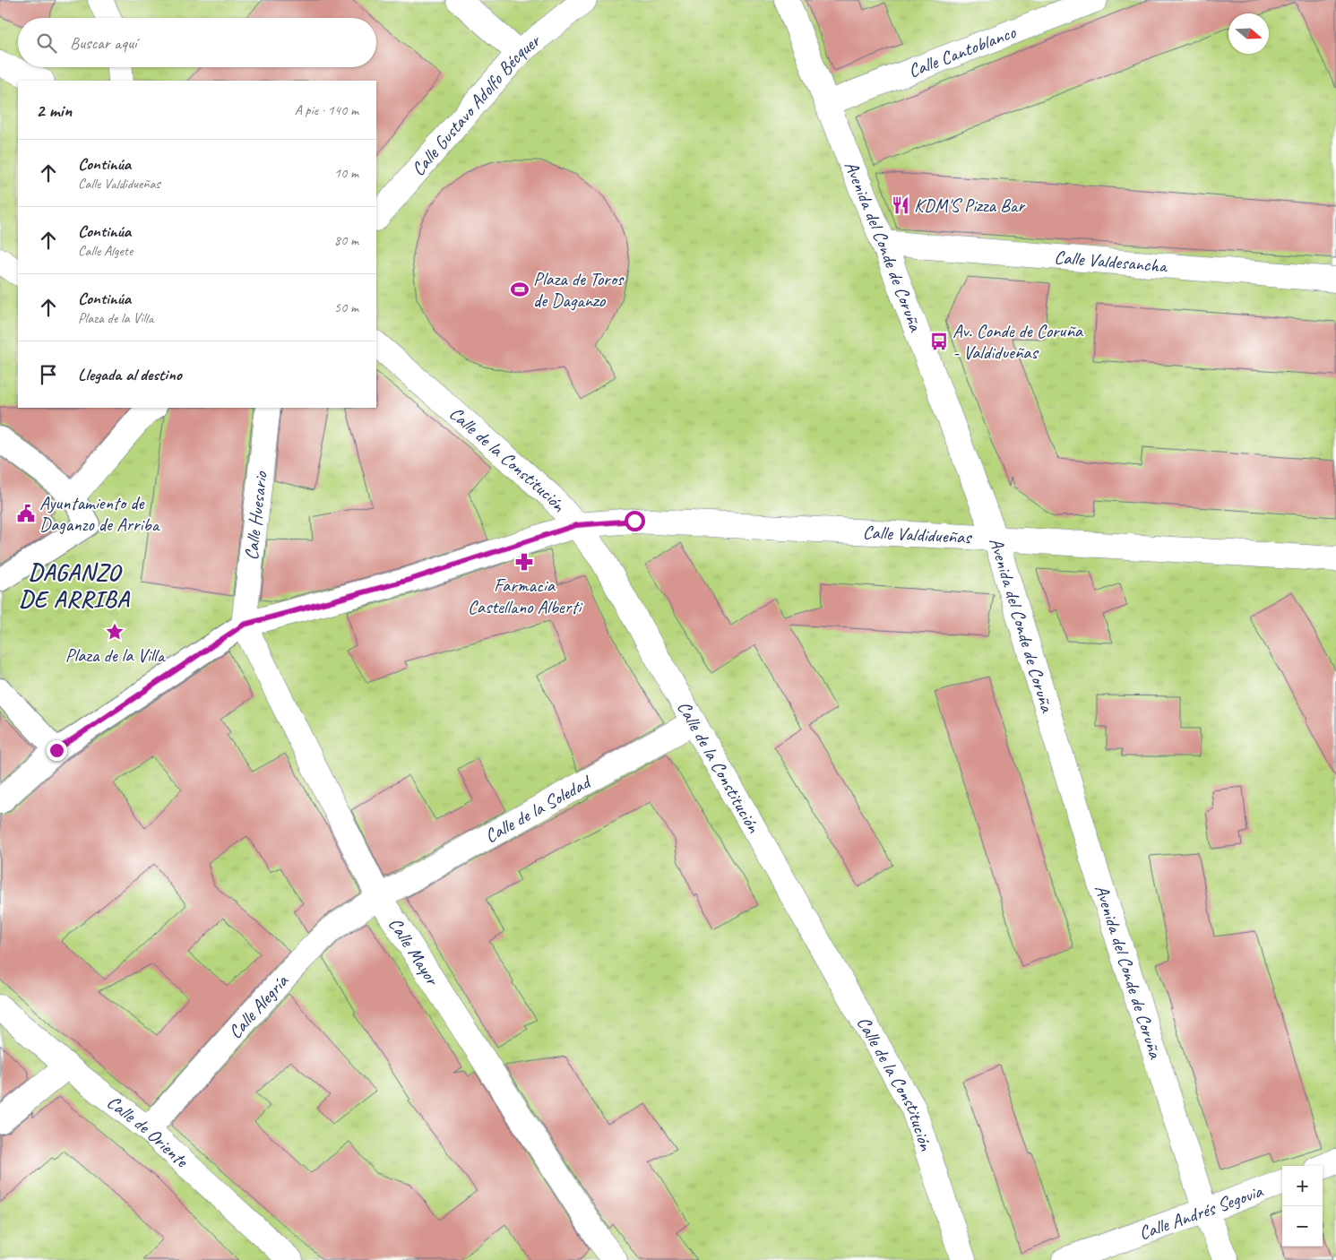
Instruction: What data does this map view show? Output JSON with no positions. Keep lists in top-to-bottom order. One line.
{"streets":{"street":["Calle Cantoblanco","Calle Gustavo Adolfo Bécquer","Avenida del Conde de Coruña","Calle Valdesancha","Calle de la Constitución","Calle Huesario","Calle Valdidueñas","Calle de la Soledad","Calle Mayor","Calle Alegría","Calle de Oriente","Calle Andrés Segovia"]},"crossings":[["Calle Cantoblanco","Avenida del Conde de Coruña"],["Avenida del Conde de Coruña","Calle Valdesancha"],["Avenida del Conde de Coruña","Calle Valdidueñas"],["Avenida del Conde de Coruña","Calle Andrés Segovia"],["Calle de la Constitución","Calle Valdidueñas"],["Calle de la Constitución","Calle de la Soledad"],["Calle Huesario","Calle Valdidueñas"],["Calle Huesario","Calle Mayor"],["Calle Valdidueñas","Calle Mayor"],["Calle de la Soledad","Calle Mayor"],["Calle de la Soledad","Calle Alegría"],["Calle Mayor","Calle Alegría"],["Calle Alegría","Calle de Oriente"]],"districts":["DAGANZO DE ARRIBA"],"places":{"restaurant":["KDM'S Pizza Bar"],"sports":["Plaza de Toros de Daganzo"],"bus stop":["Av. Conde de Coruña - Valdidueñas"],"public building":["Ayuntamiento de Daganzo de Arriba"],"pharmacy":["Farmacia Castellano Alberti"],"place":["Plaza de la Villa"]},"north":"right","page":{"search":"Buscar aquí","heading":["2 min","A pie · 140 m"],"list":[["Continúa","Calle Valdidueñas","10 m"],["Continúa","Calle Algete","80 m"],["Continúa","Plaza de la Villa","50 m"],"Llegada al destino"],"map_buttons":["+","−"]}}
